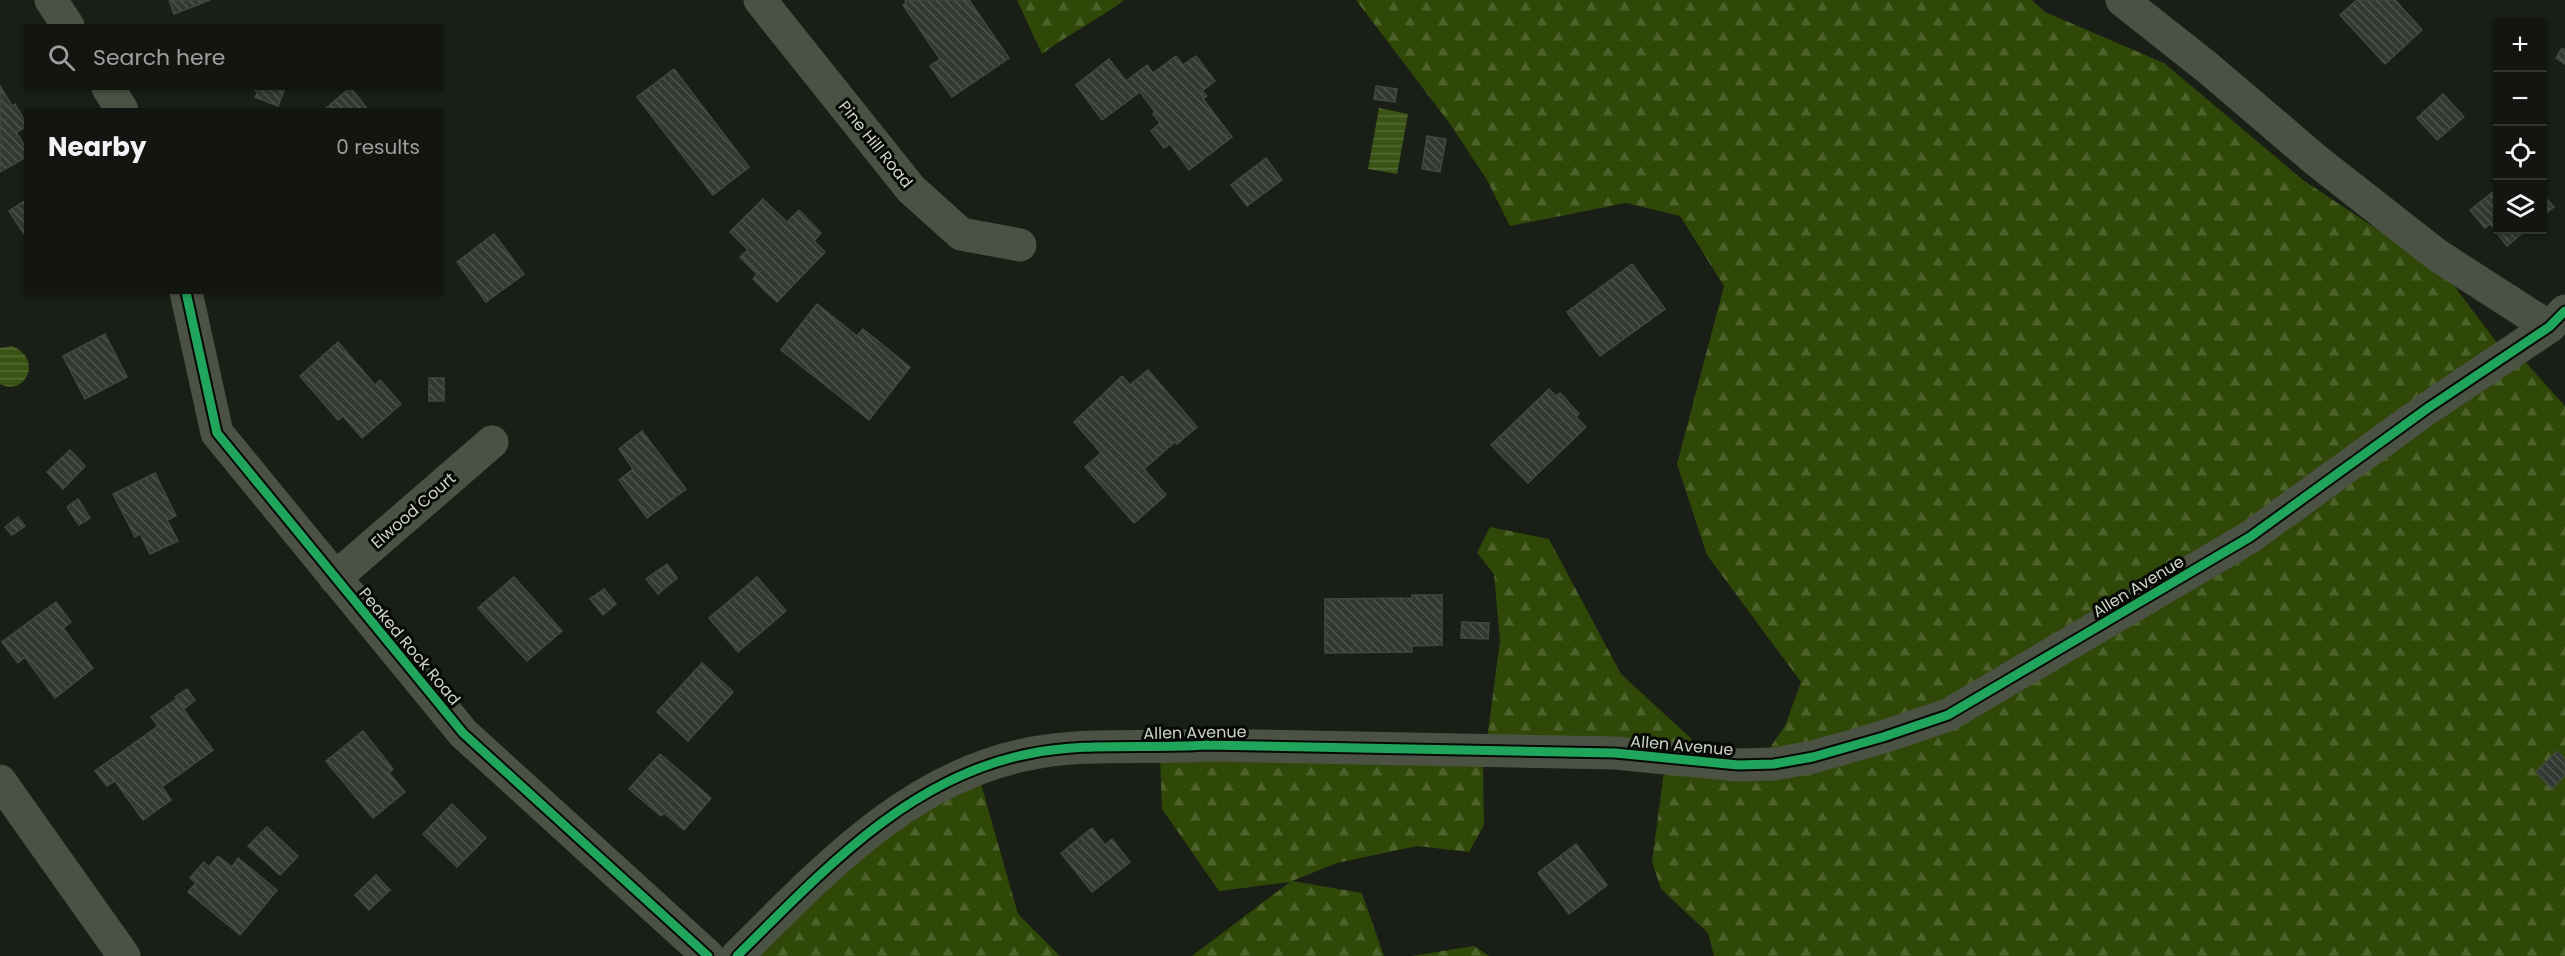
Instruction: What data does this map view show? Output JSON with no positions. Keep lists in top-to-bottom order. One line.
{"streets":{"street":["Pine Hill Road","Elwood Court","Allen Avenue","Peaked Rock Road"]},"crossings":[["Elwood Court","Peaked Rock Road"]],"page":{"map_buttons":["+","−"],"search":"Search here","heading":["Nearby","0 results"]}}
